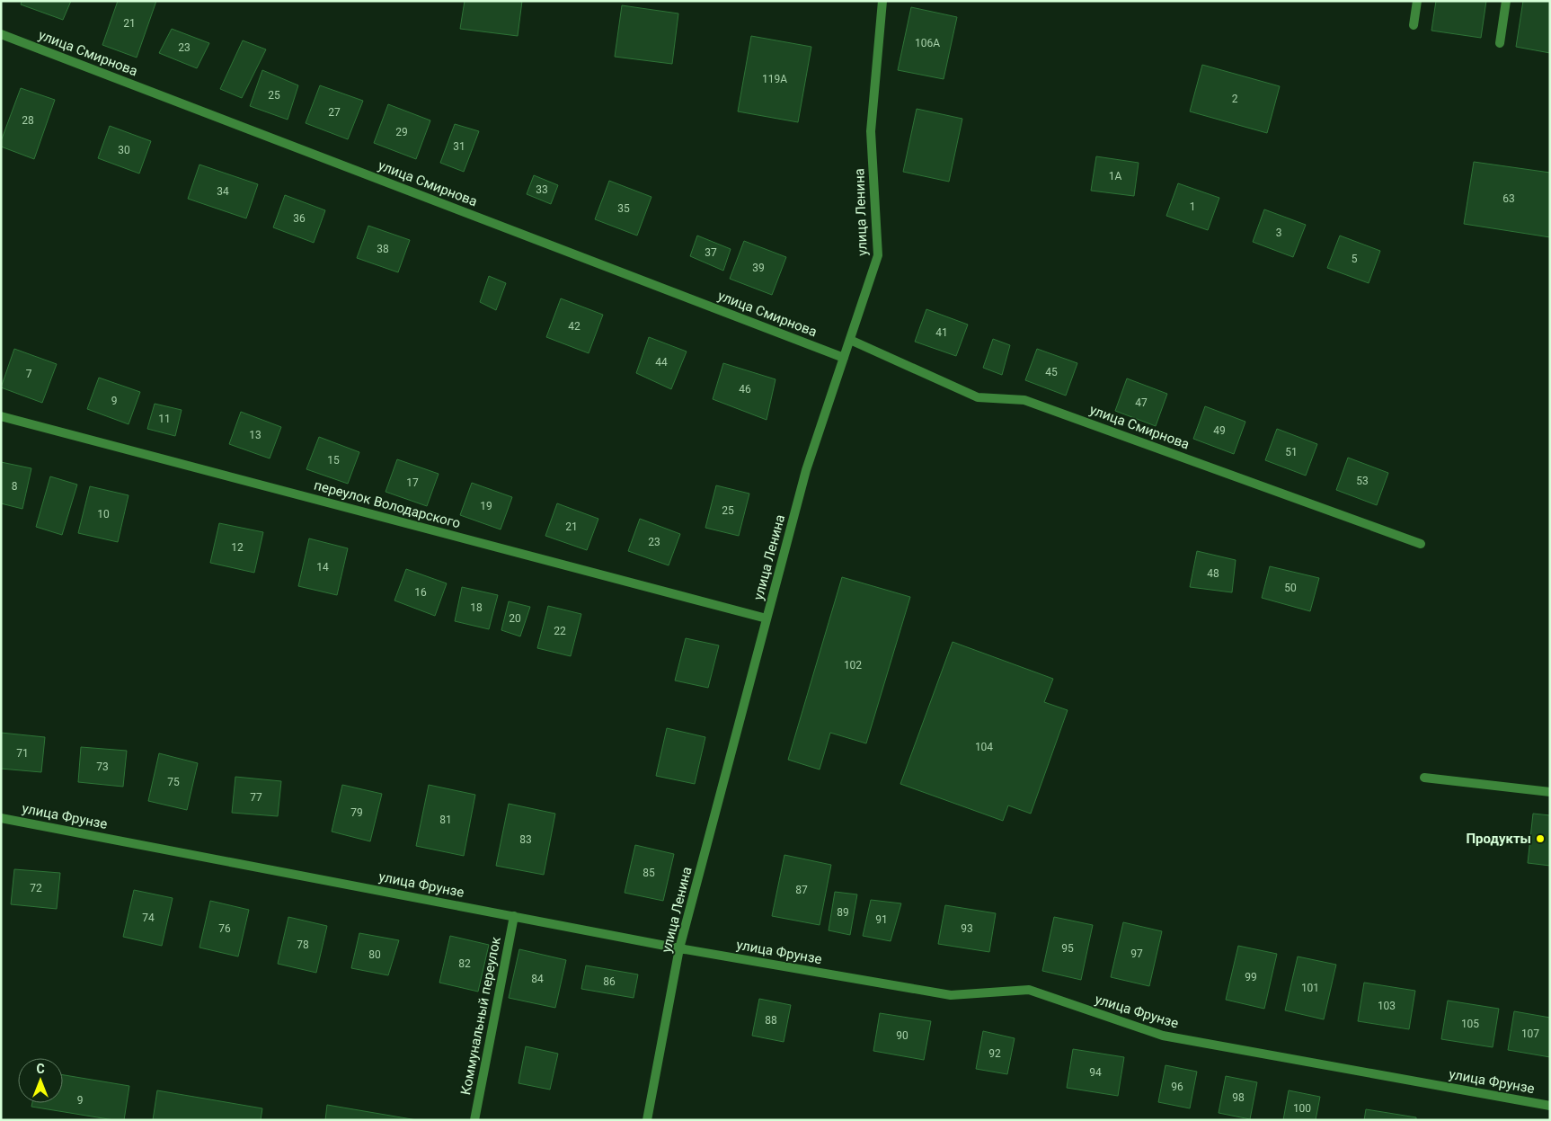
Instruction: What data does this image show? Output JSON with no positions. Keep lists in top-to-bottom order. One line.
{"streets":{"street":["улица Смирнова","улица Ленина","переулок Володарского","улица Фрунзе","Коммунальный переулок"]},"crossings":[["улица Смирнова","улица Ленина"],["улица Ленина","переулок Володарского"],["улица Ленина","улица Фрунзе"],["улица Фрунзе","Коммунальный переулок"]],"places":["Продукты"],"house_numbers":["21","106А","23","119А","25","2","27","28","29","31","30","1А","33","34","63","1","35","36","3","38","37","5","39","42","41","44","45","7","46","9","47","11","49","13","51","15","53","17","8","19","25","10","21","23","12","14","48","50","16","18","20","22","102","104","71","73","75","77","79","81","83","85","72","87","89","74","91","76","93","78","95","97","80","82","99","84","86","101","103","88","105","107","90","92","94","96","98","9","100"],"north":"top"}
